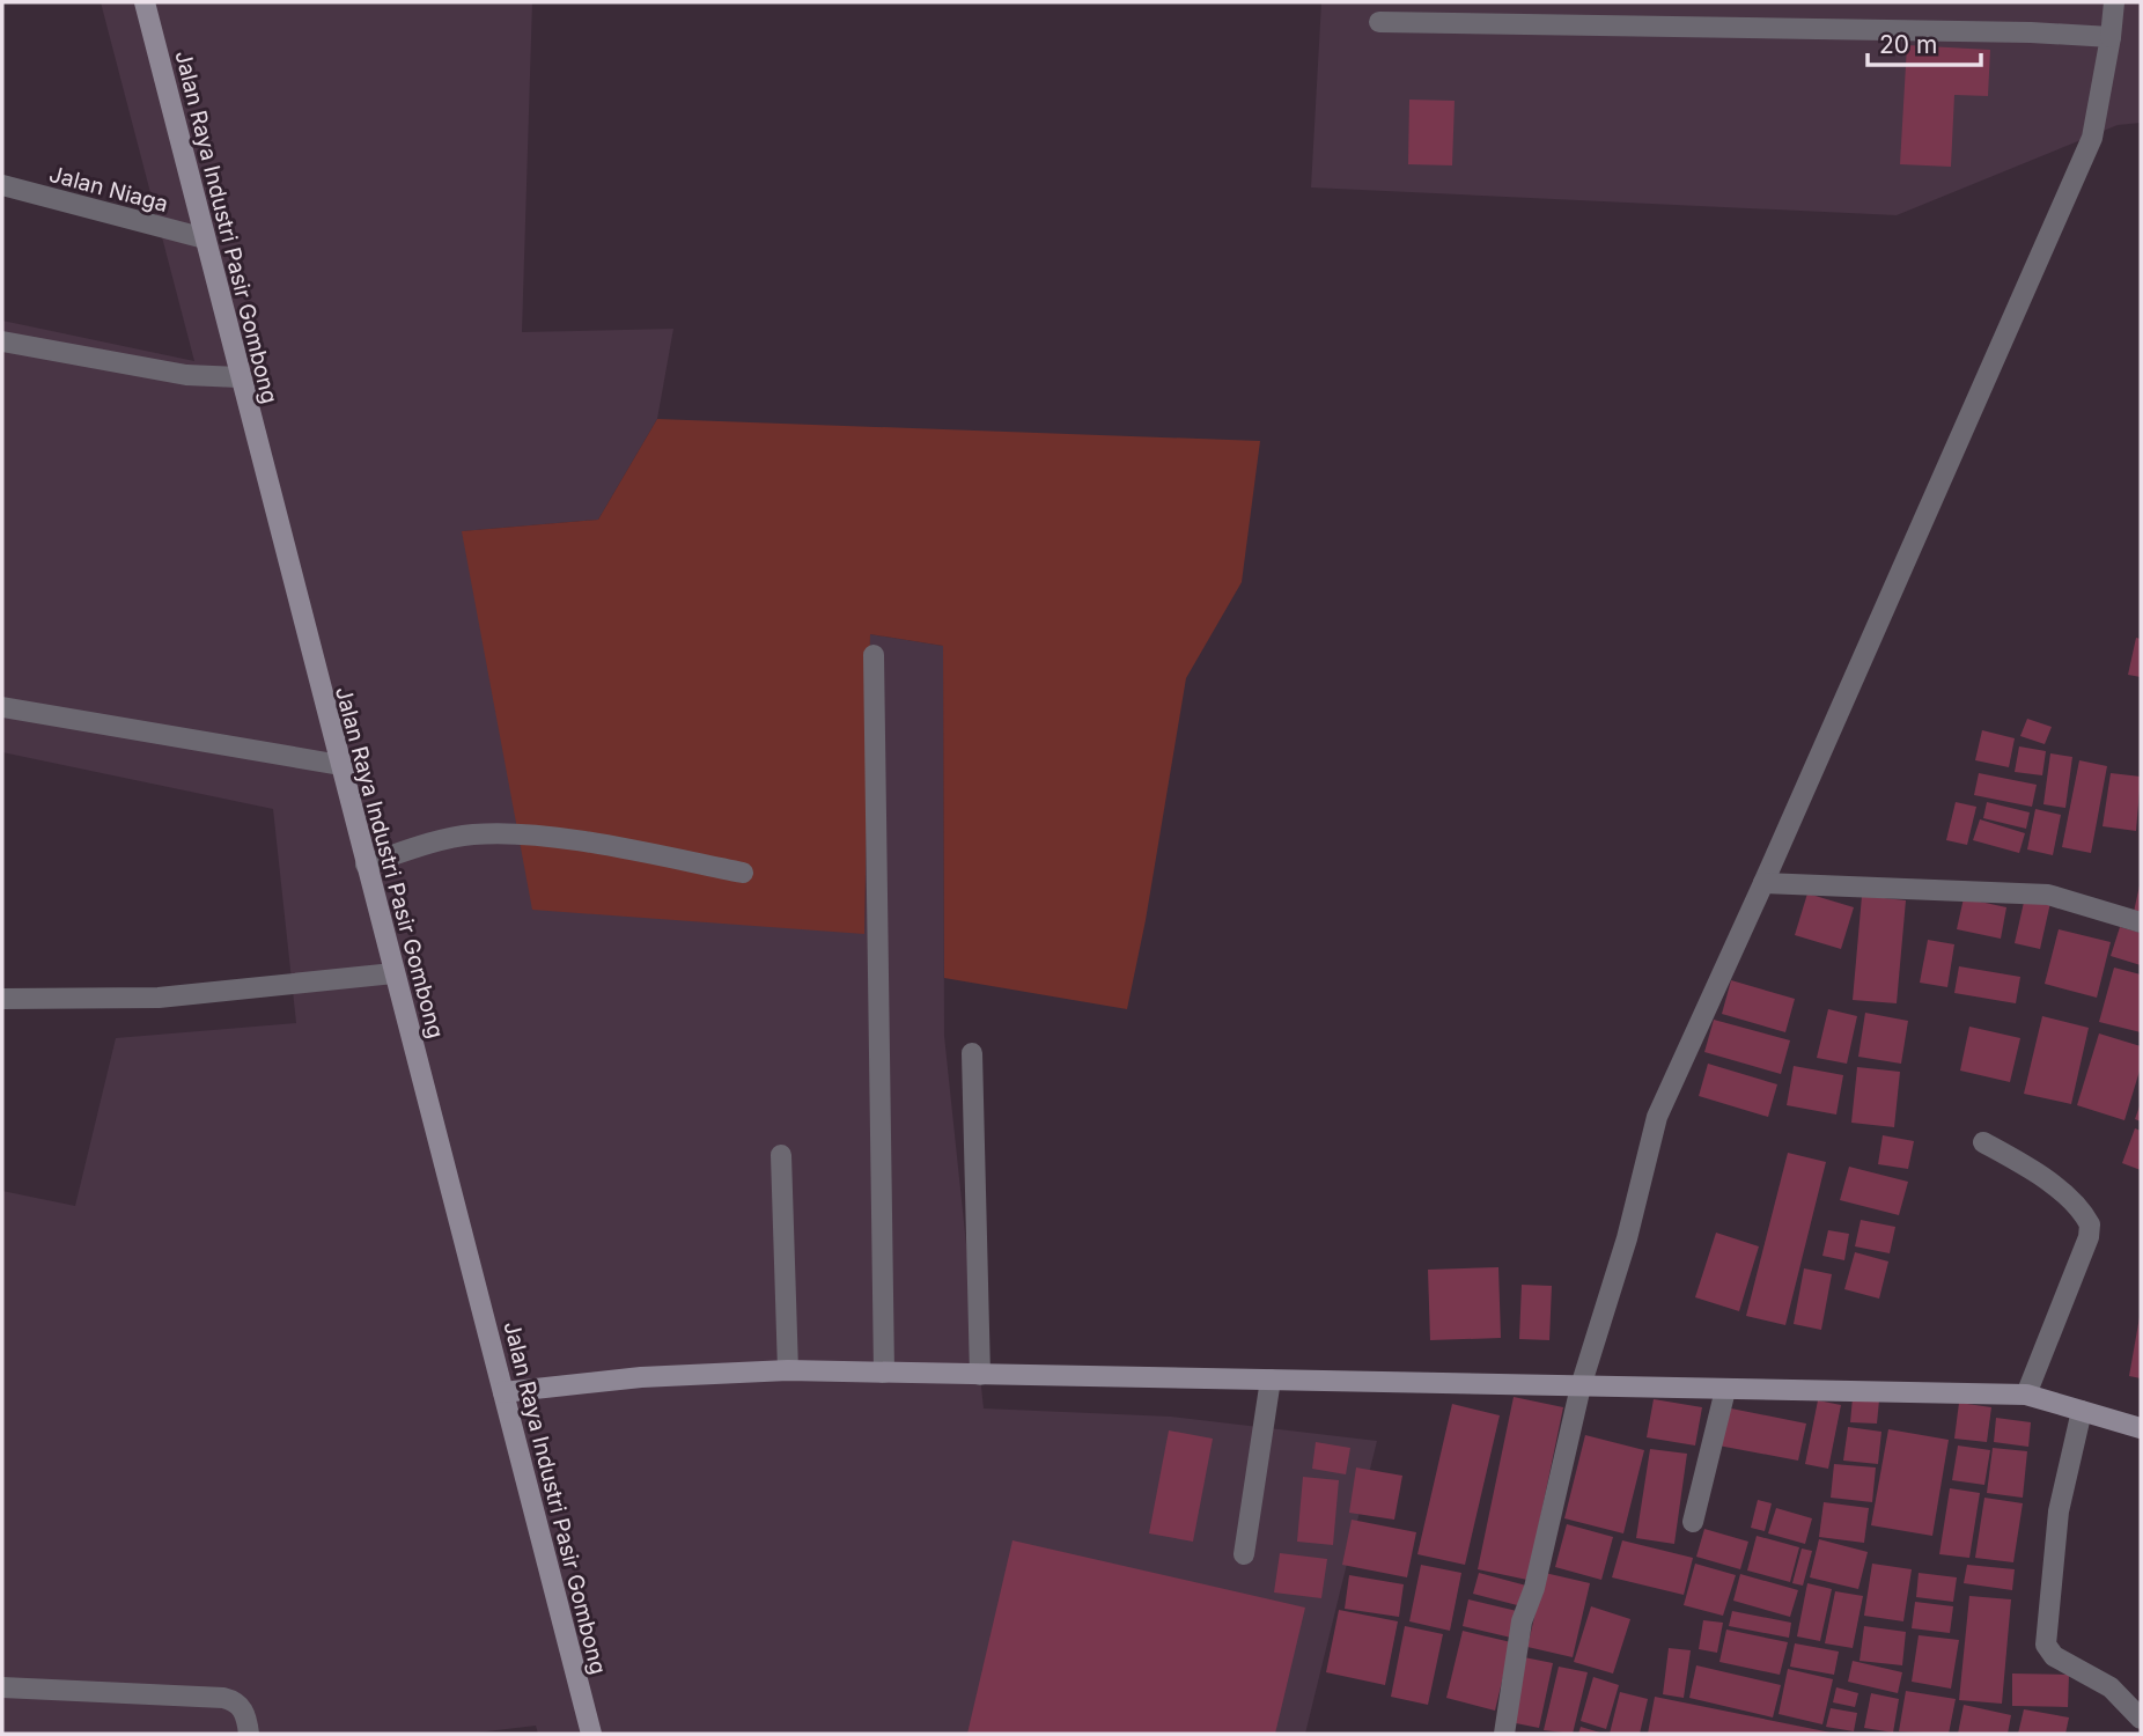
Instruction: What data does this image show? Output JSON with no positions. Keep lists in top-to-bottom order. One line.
{"streets":{"main road":["Jalan Raya Industri Pasir Gombong"],"street":["Jalan Niaga"]},"crossings":[["Jalan Niaga","Jalan Raya Industri Pasir Gombong"]],"scale_bar":"20 m"}
